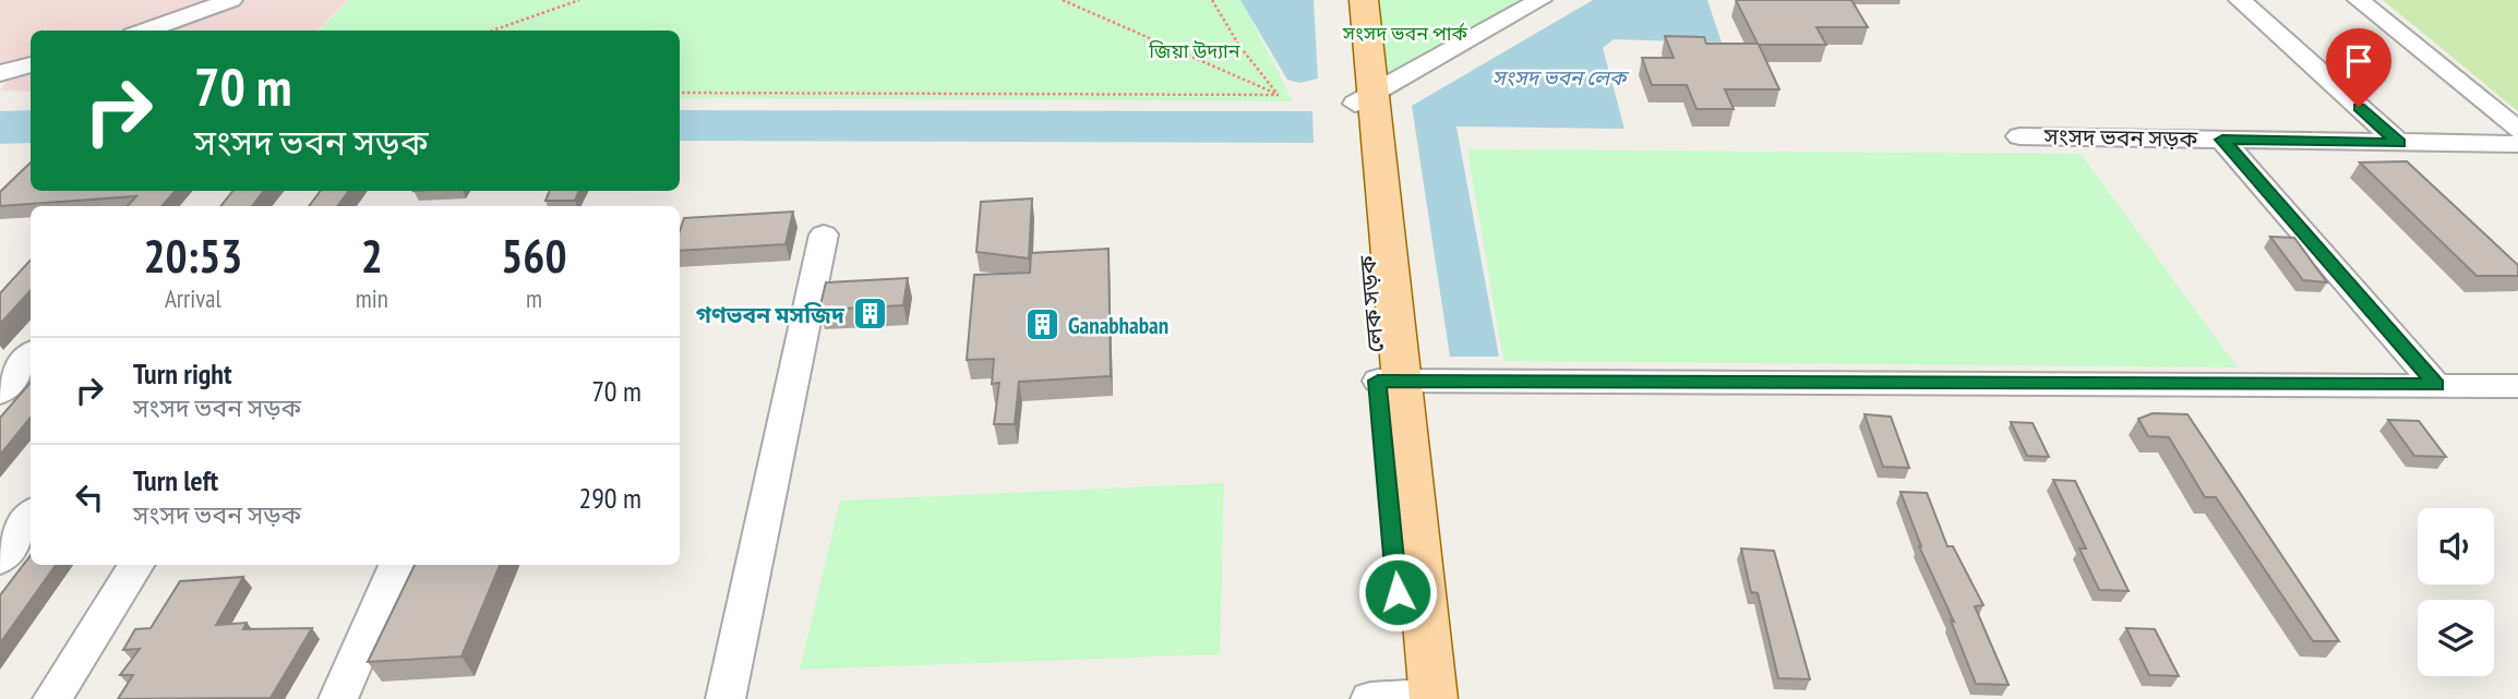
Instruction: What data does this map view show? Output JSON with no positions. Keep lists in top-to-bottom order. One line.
{"streets":{"main road":["লেক সড়ক"],"lane":["সংসদ ভবন সড়ক"]},"water":["সংসদ ভবন লেক"],"parks":["সংসদ ভবন পার্ক","জিয়া উদ্যান"],"places":{"building":["গণভবন মসজিদ","Ganabhaban"]},"page":{"turn":["70 m","সংসদ ভবন সড়ক"],"eta":["20:53","Arrival","2","min","560","m"],"list":[{"name":"Turn right","note":"সংসদ ভবন সড়ক","value":"70 m"},{"name":"Turn left","note":"সংসদ ভবন সড়ক","value":"290 m"}]}}
